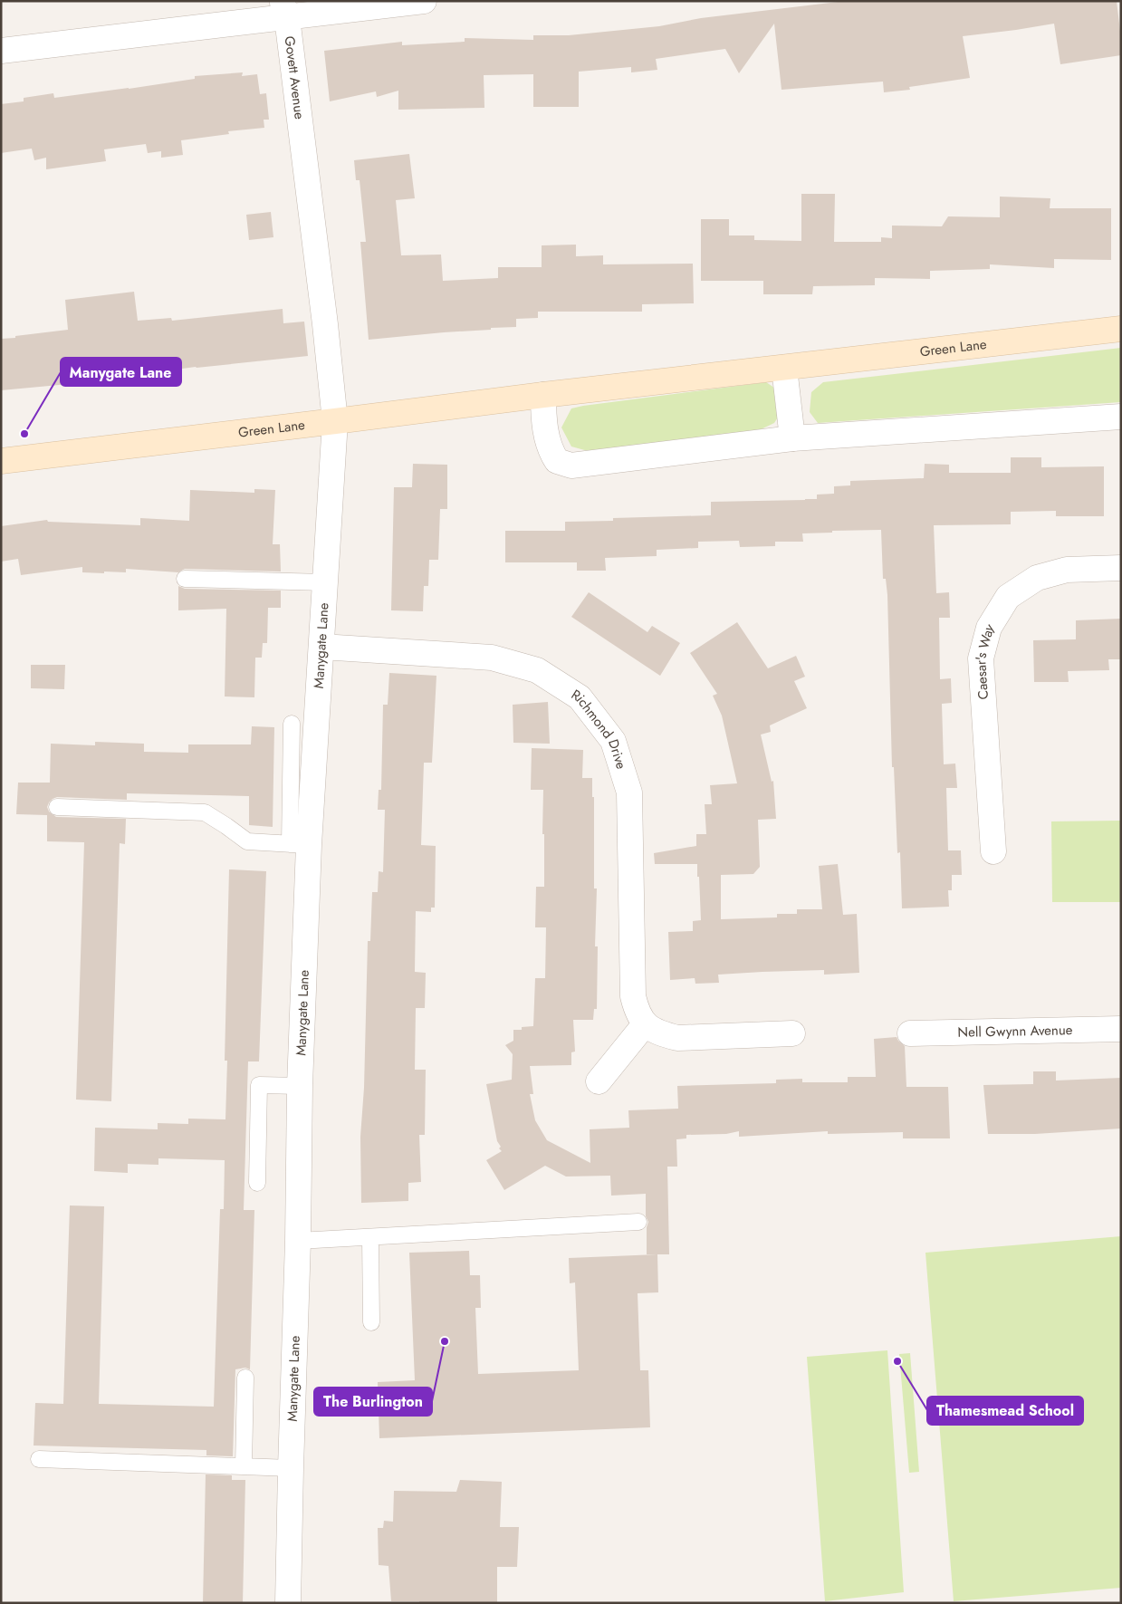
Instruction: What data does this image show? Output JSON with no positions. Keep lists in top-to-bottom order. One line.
{"streets":{"main road":["Green Lane"],"street":["Govett Avenue","Manygate Lane","Caesar's Way","Richmond Drive","Nell Gwynn Avenue"]},"crossings":[["Govett Avenue","Green Lane"],["Govett Avenue","Manygate Lane"],["Green Lane","Manygate Lane"],["Manygate Lane","Richmond Drive"]],"places":["Manygate Lane","The Burlington","Thamesmead School"]}
